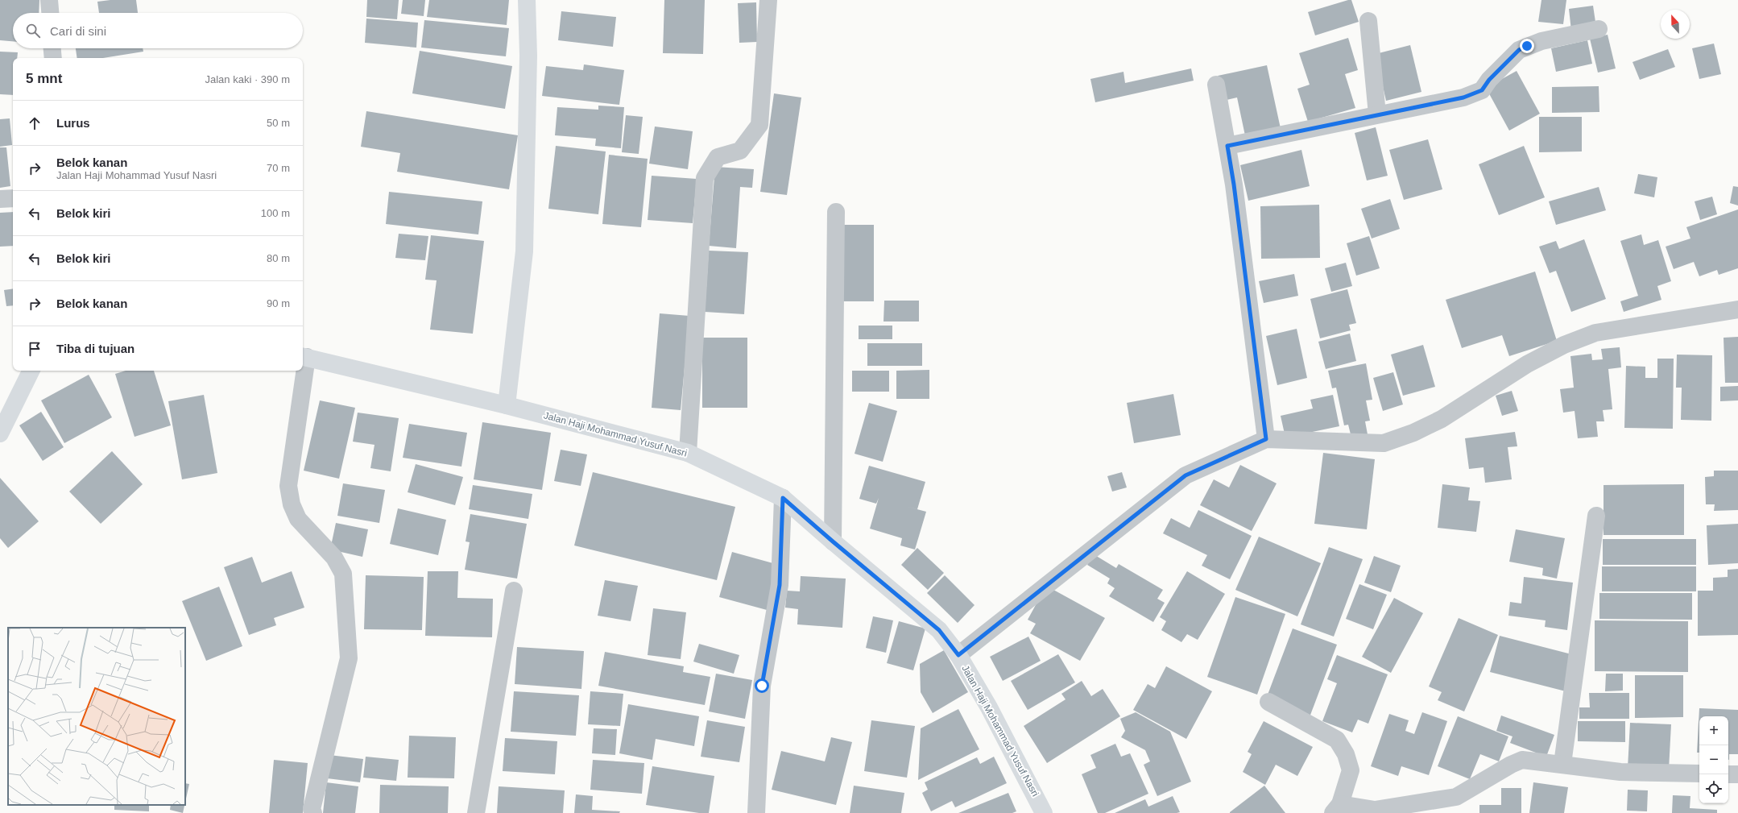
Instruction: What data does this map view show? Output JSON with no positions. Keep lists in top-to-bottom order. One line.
{"streets":{"street":["Jalan Haji Mohammad Yusuf Nasri"]},"north":"top","page":{"search":"Cari di sini","heading":["5 mnt","Jalan kaki · 390 m"],"list":[["Lurus","50 m"],["Belok kanan","Jalan Haji Mohammad Yusuf Nasri","70 m"],["Belok kiri","100 m"],["Belok kiri","80 m"],["Belok kanan","90 m"],"Tiba di tujuan"],"map_buttons":["+","−"]}}
